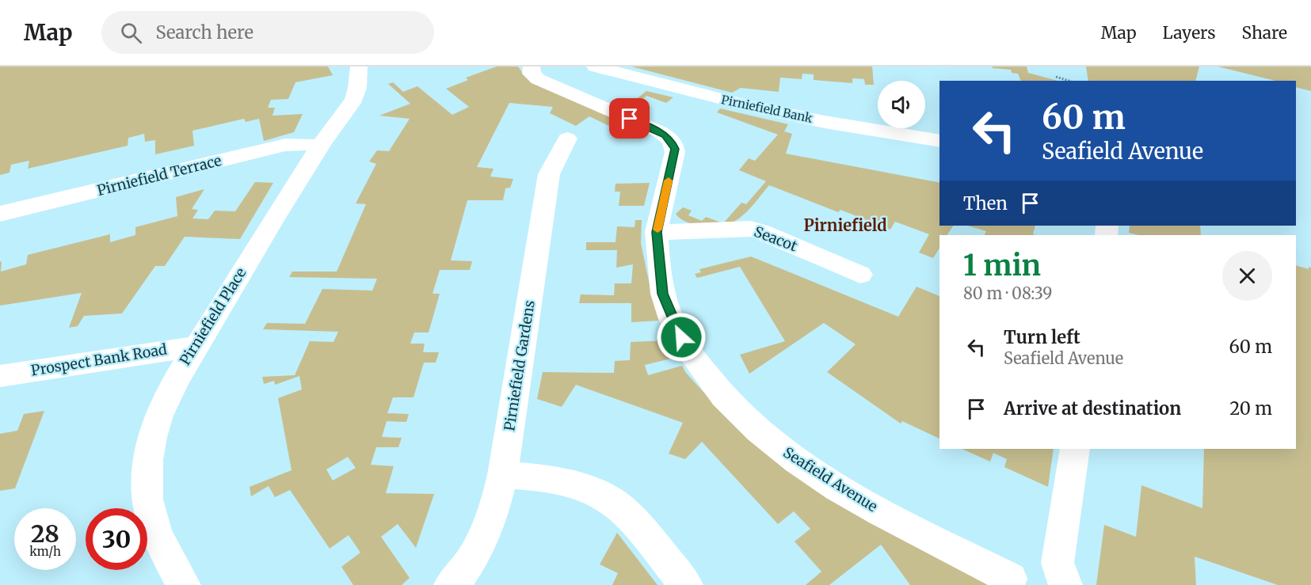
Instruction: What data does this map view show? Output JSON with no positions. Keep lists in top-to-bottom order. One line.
{"streets":{"street":["Pirniefield Bank","Pirniefield Terrace","Seacot","Pirniefield Place","Prospect Bank Road","Pirniefield Gardens","Seafield Avenue"]},"crossings":[["Pirniefield Terrace","Pirniefield Place"],["Seacot","Seafield Avenue"],["Pirniefield Place","Prospect Bank Road"]],"districts":["Pirniefield"],"page":{"header":"Map","search":"Search here","nav":["Map","Layers","Share"],"turn":["60 m","Seafield Avenue"],"then":"Then","heading":["1 min","80 m · 08:39"],"list":[{"name":"Turn left","note":"Seafield Avenue","value":"60 m"},{"name":"Arrive at destination","value":"20 m"}],"speed":"28 km/h","limit":"30"}}
